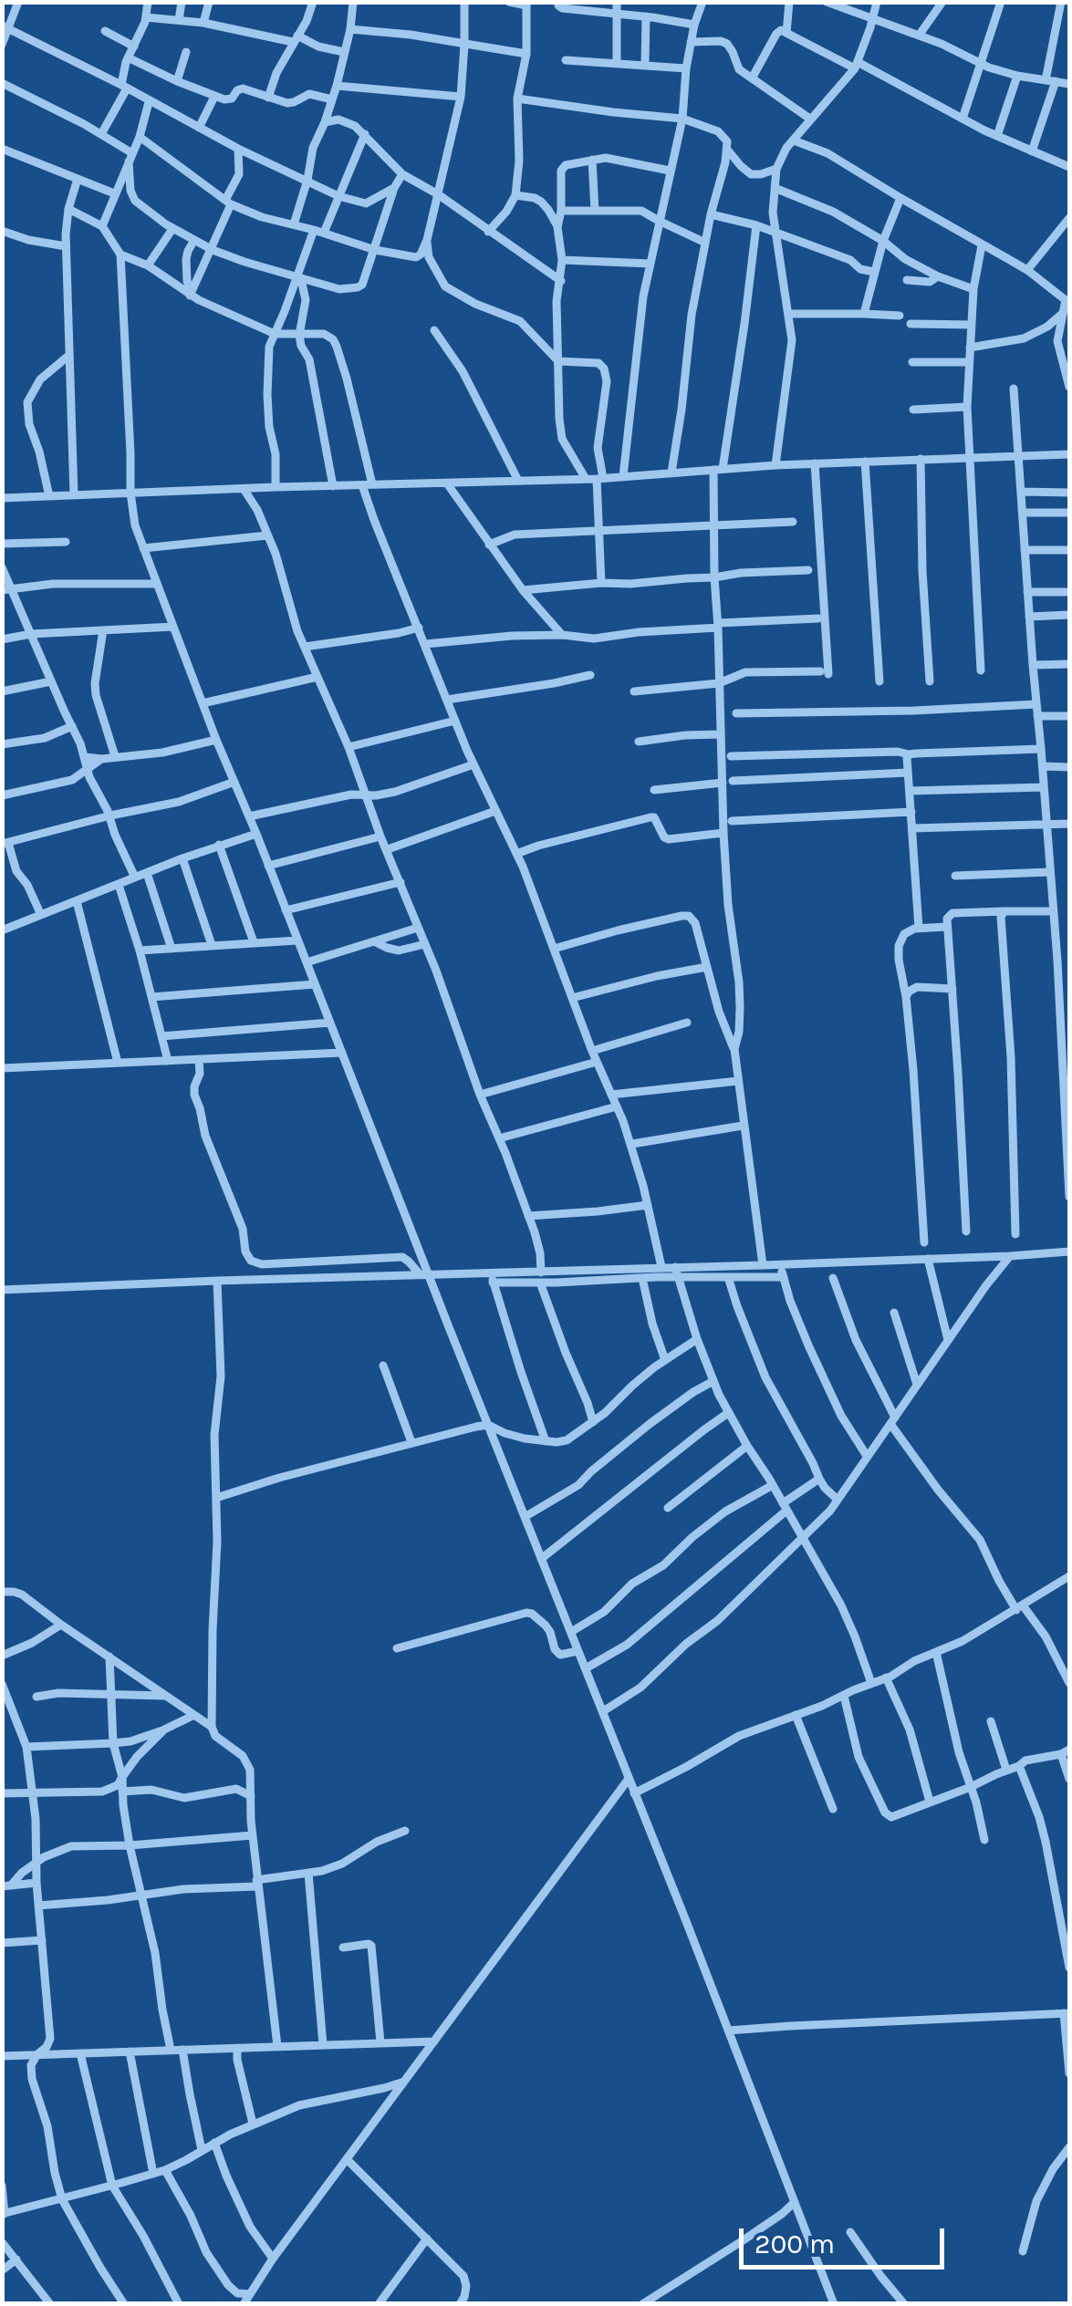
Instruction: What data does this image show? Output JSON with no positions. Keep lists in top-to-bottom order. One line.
{"scale_bar":"200 m"}
